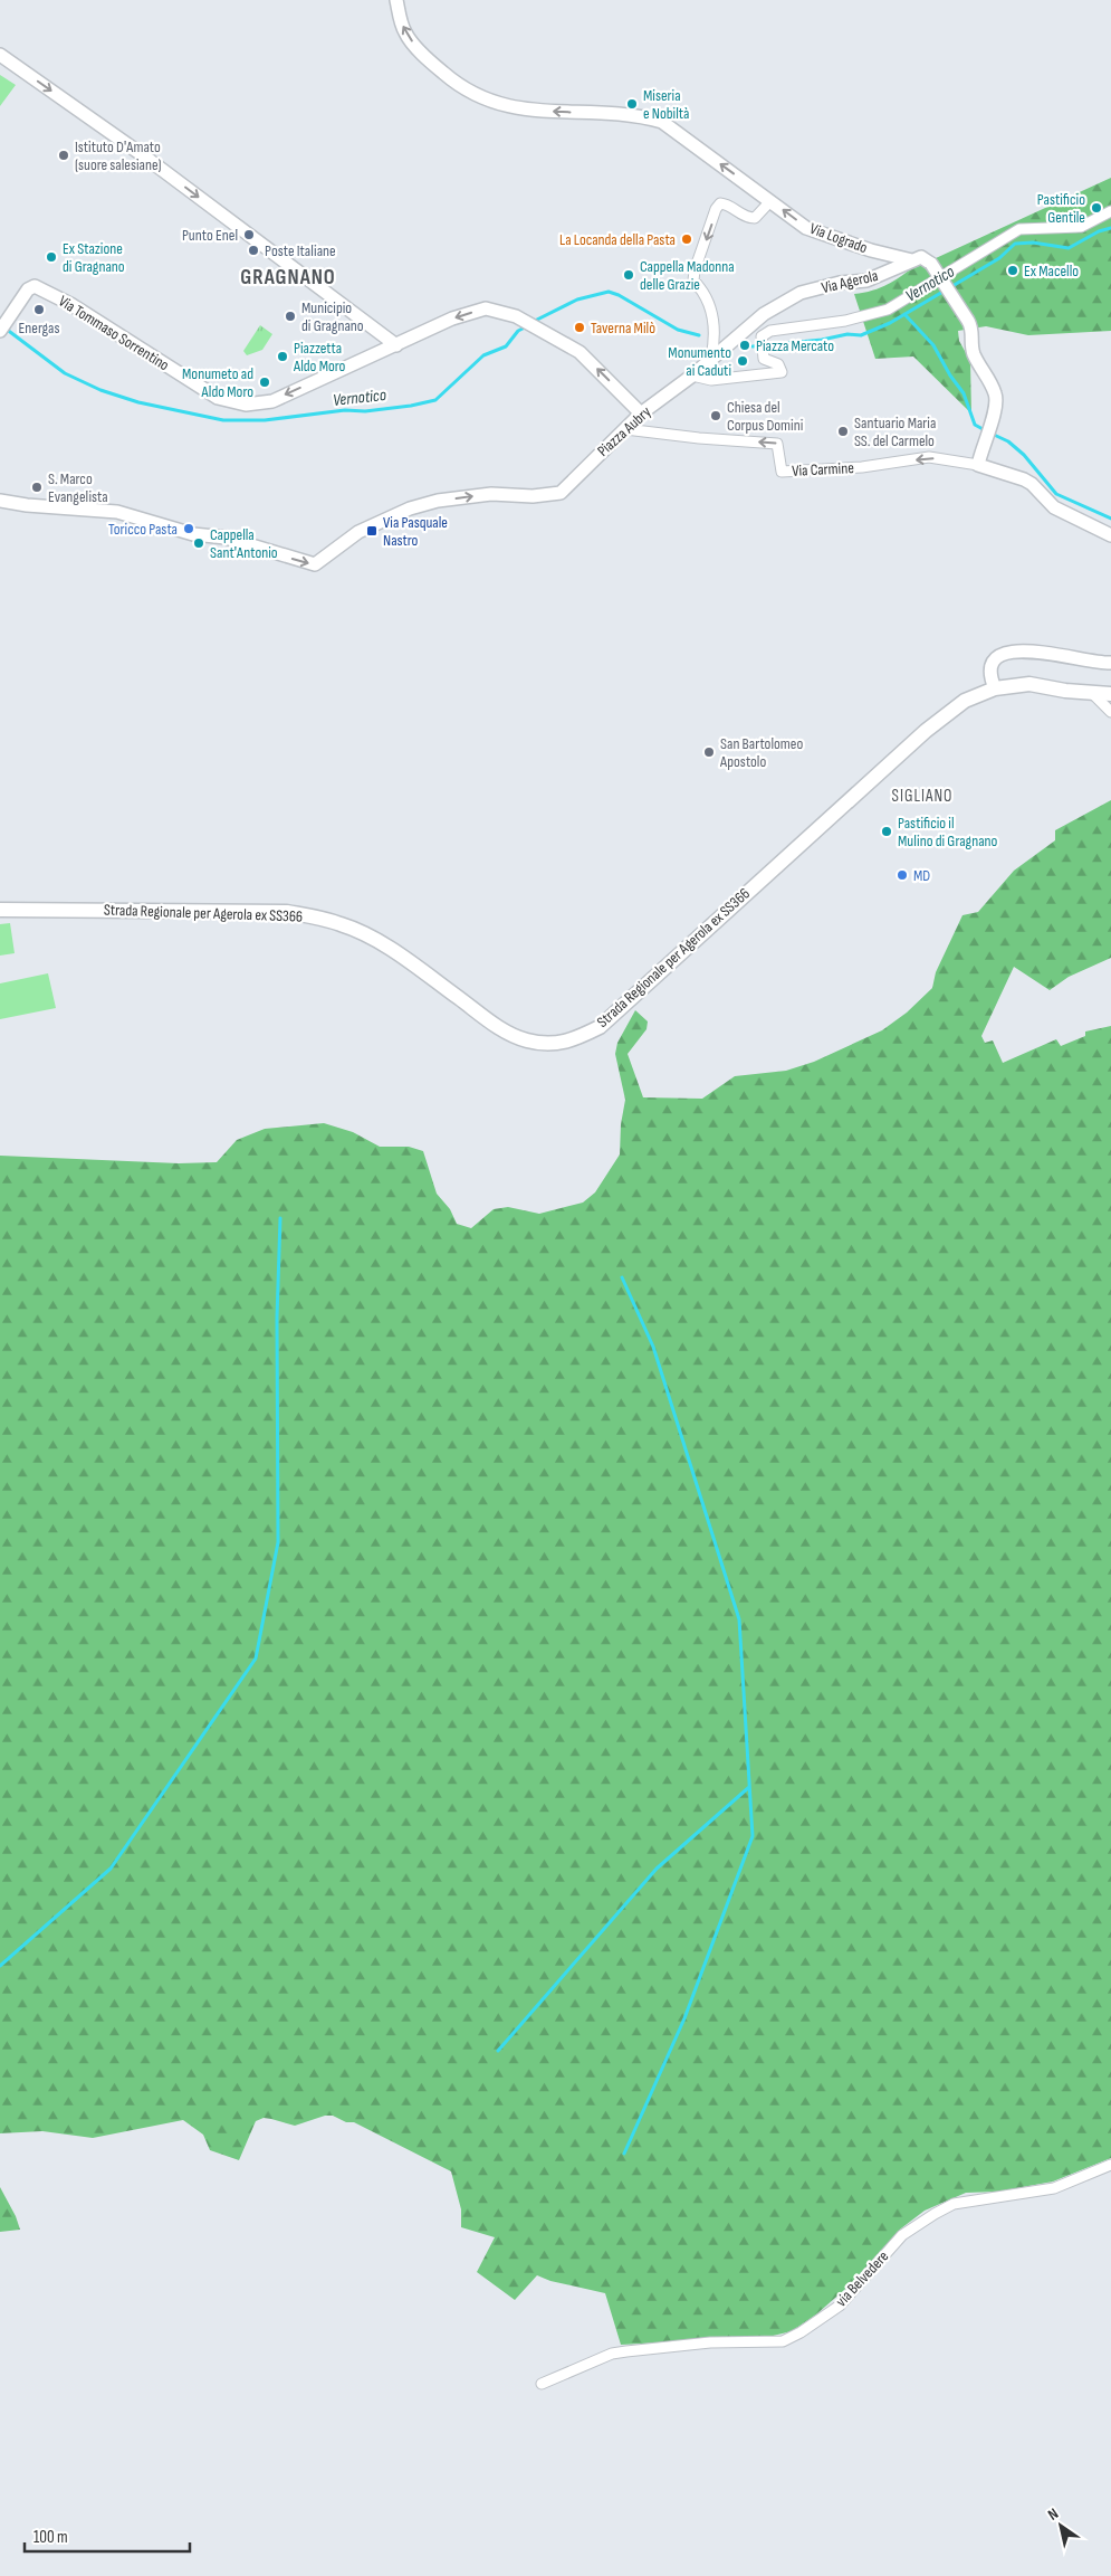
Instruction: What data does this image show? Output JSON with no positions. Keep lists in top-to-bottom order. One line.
{"streets":{"main road":["Strada Regionale per Agerola ex SS366"],"street":["Via Logrado","Via Agerola","Via Tommaso Sorrentino","Piazza Aubry","Via Carmine","via Belvedere"]},"crossings":[["Via Logrado","Via Agerola"],["Via Agerola","Via Carmine"],["Via Tommaso Sorrentino","Piazza Aubry"],["Piazza Aubry","Via Carmine"]],"one_way":["Via Logrado","Via Tommaso Sorrentino","Piazza Aubry","Via Carmine"],"districts":["GRAGNANO","SIGLIANO"],"water":["Vernotico"],"places":{"other":["Miseria e Nobiltà","Istituto D'Amato (suore salesiane)","Pastificio Gentile","Punto Enel","La Locanda della Pasta","Poste Italiane","Ex Stazione di Gragnano","Ex Macello","Cappella Madonna delle Grazie","Energas","Municipio di Gragnano","Taverna Milò","Piazza Mercato","Piazzetta Aldo Moro","Monumento ai Caduti","Monumeto ad Aldo Moro","Chiesa del Corpus Domini","Santuario Maria SS. del Carmelo","S. Marco Evangelista","Toricco Pasta","Cappella Sant'Antonio","San Bartolomeo Apostolo","Pastificio il Mulino di Gragnano","MD"],"transit":["Via Pasquale Nastro"]},"scale_bar":"100 m","north":"top left"}
